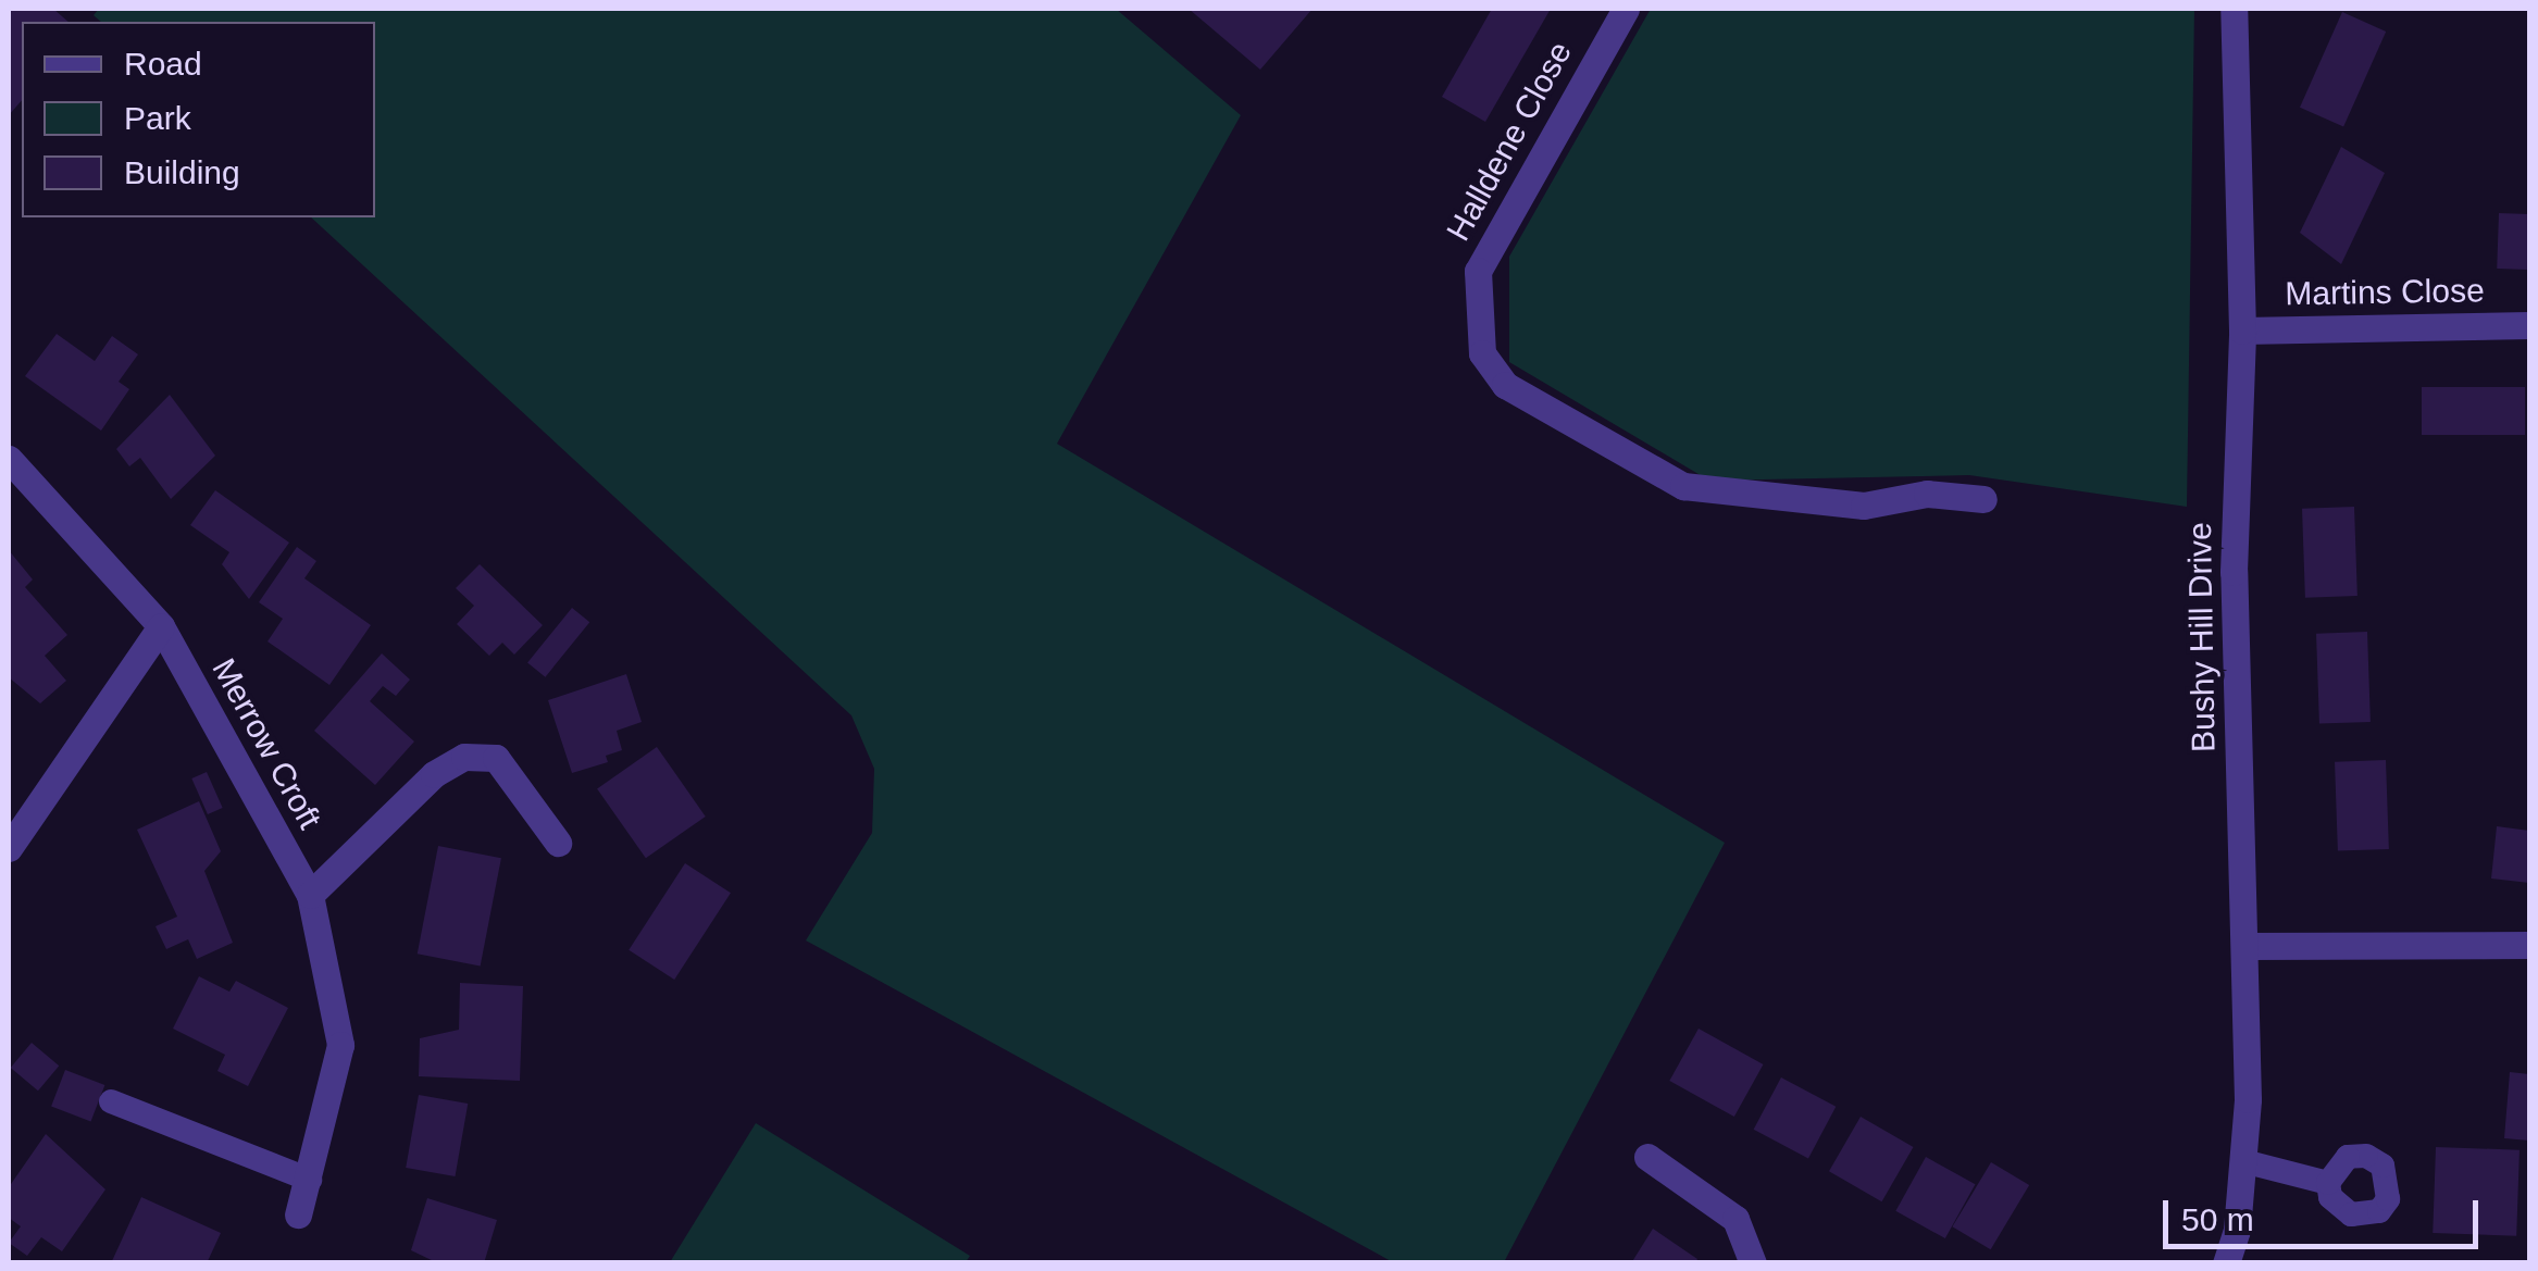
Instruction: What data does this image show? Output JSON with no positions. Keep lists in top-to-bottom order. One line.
{"streets":{"street":["Halldene Close","Martins Close","Bushy Hill Drive","Merrow Croft"]},"crossings":[["Martins Close","Bushy Hill Drive"]],"legend":["Road","Park","Building"],"scale_bar":"50 m"}
